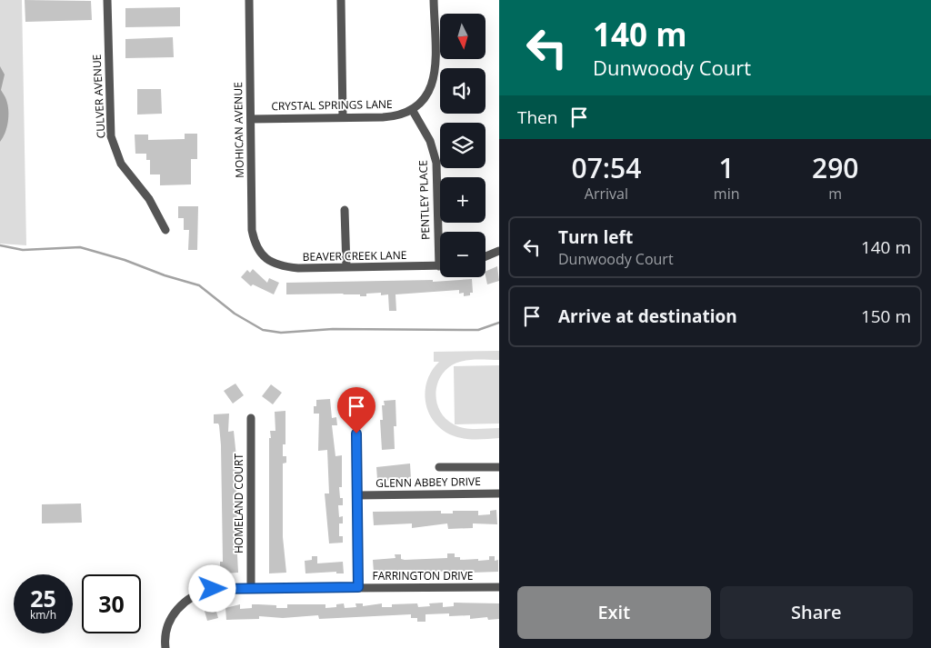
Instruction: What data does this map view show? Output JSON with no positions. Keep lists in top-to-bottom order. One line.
{"streets":{"street":["CULVER AVENUE","CRYSTAL SPRINGS LANE","MOHICAN AVENUE","PENTLEY PLACE","BEAVER CREEK LANE","GLENN ABBEY DRIVE","HOMELAND COURT","FARRINGTON DRIVE"]},"crossings":[["CRYSTAL SPRINGS LANE","MOHICAN AVENUE"],["CRYSTAL SPRINGS LANE","PENTLEY PLACE"],["MOHICAN AVENUE","BEAVER CREEK LANE"],["PENTLEY PLACE","BEAVER CREEK LANE"],["HOMELAND COURT","FARRINGTON DRIVE"]],"north":"bottom","page":{"turn":["140 m","Dunwoody Court"],"map_buttons":["+","−"],"then":"Then","eta":["07:54","Arrival","1","min","290","m"],"list":[{"name":"Turn left","note":"Dunwoody Court","value":"140 m"},{"name":"Arrive at destination","value":"150 m"}],"speed":"25 km/h","limit":"30","buttons":["Exit","Share"]}}
